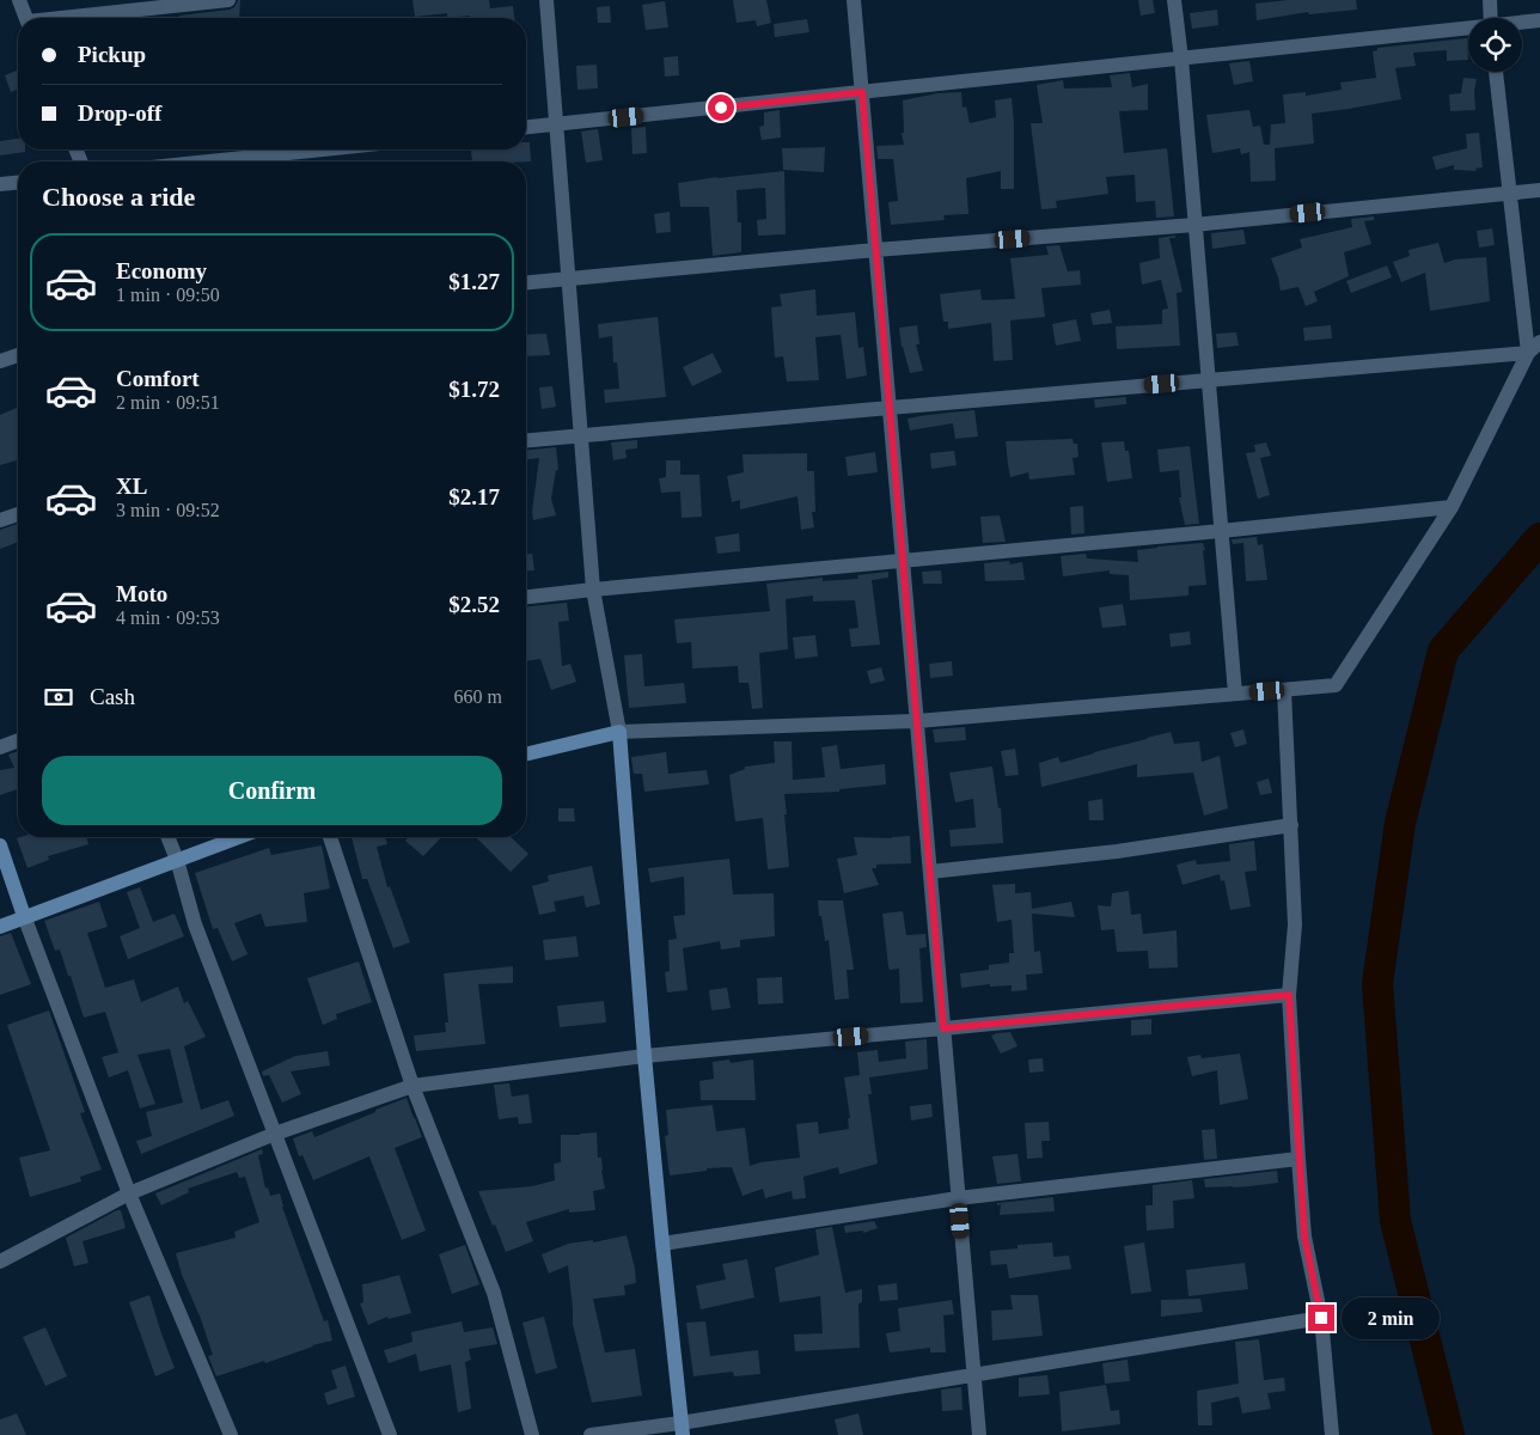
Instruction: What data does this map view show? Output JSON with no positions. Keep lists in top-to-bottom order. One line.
{"page":{"banner":["Pickup","Drop-off"],"heading":"Choose a ride","list":[{"name":"Economy","note":"1 min · 09:50","value":"$1.27"},{"name":"Comfort","note":"2 min · 09:51","value":"$1.72"},{"name":"XL","note":"3 min · 09:52","value":"$2.17"},{"name":"Moto","note":"4 min · 09:53","value":"$2.52"}],"pay":["Cash","660 m"],"buttons":"Confirm","bubble":"2 min"}}
